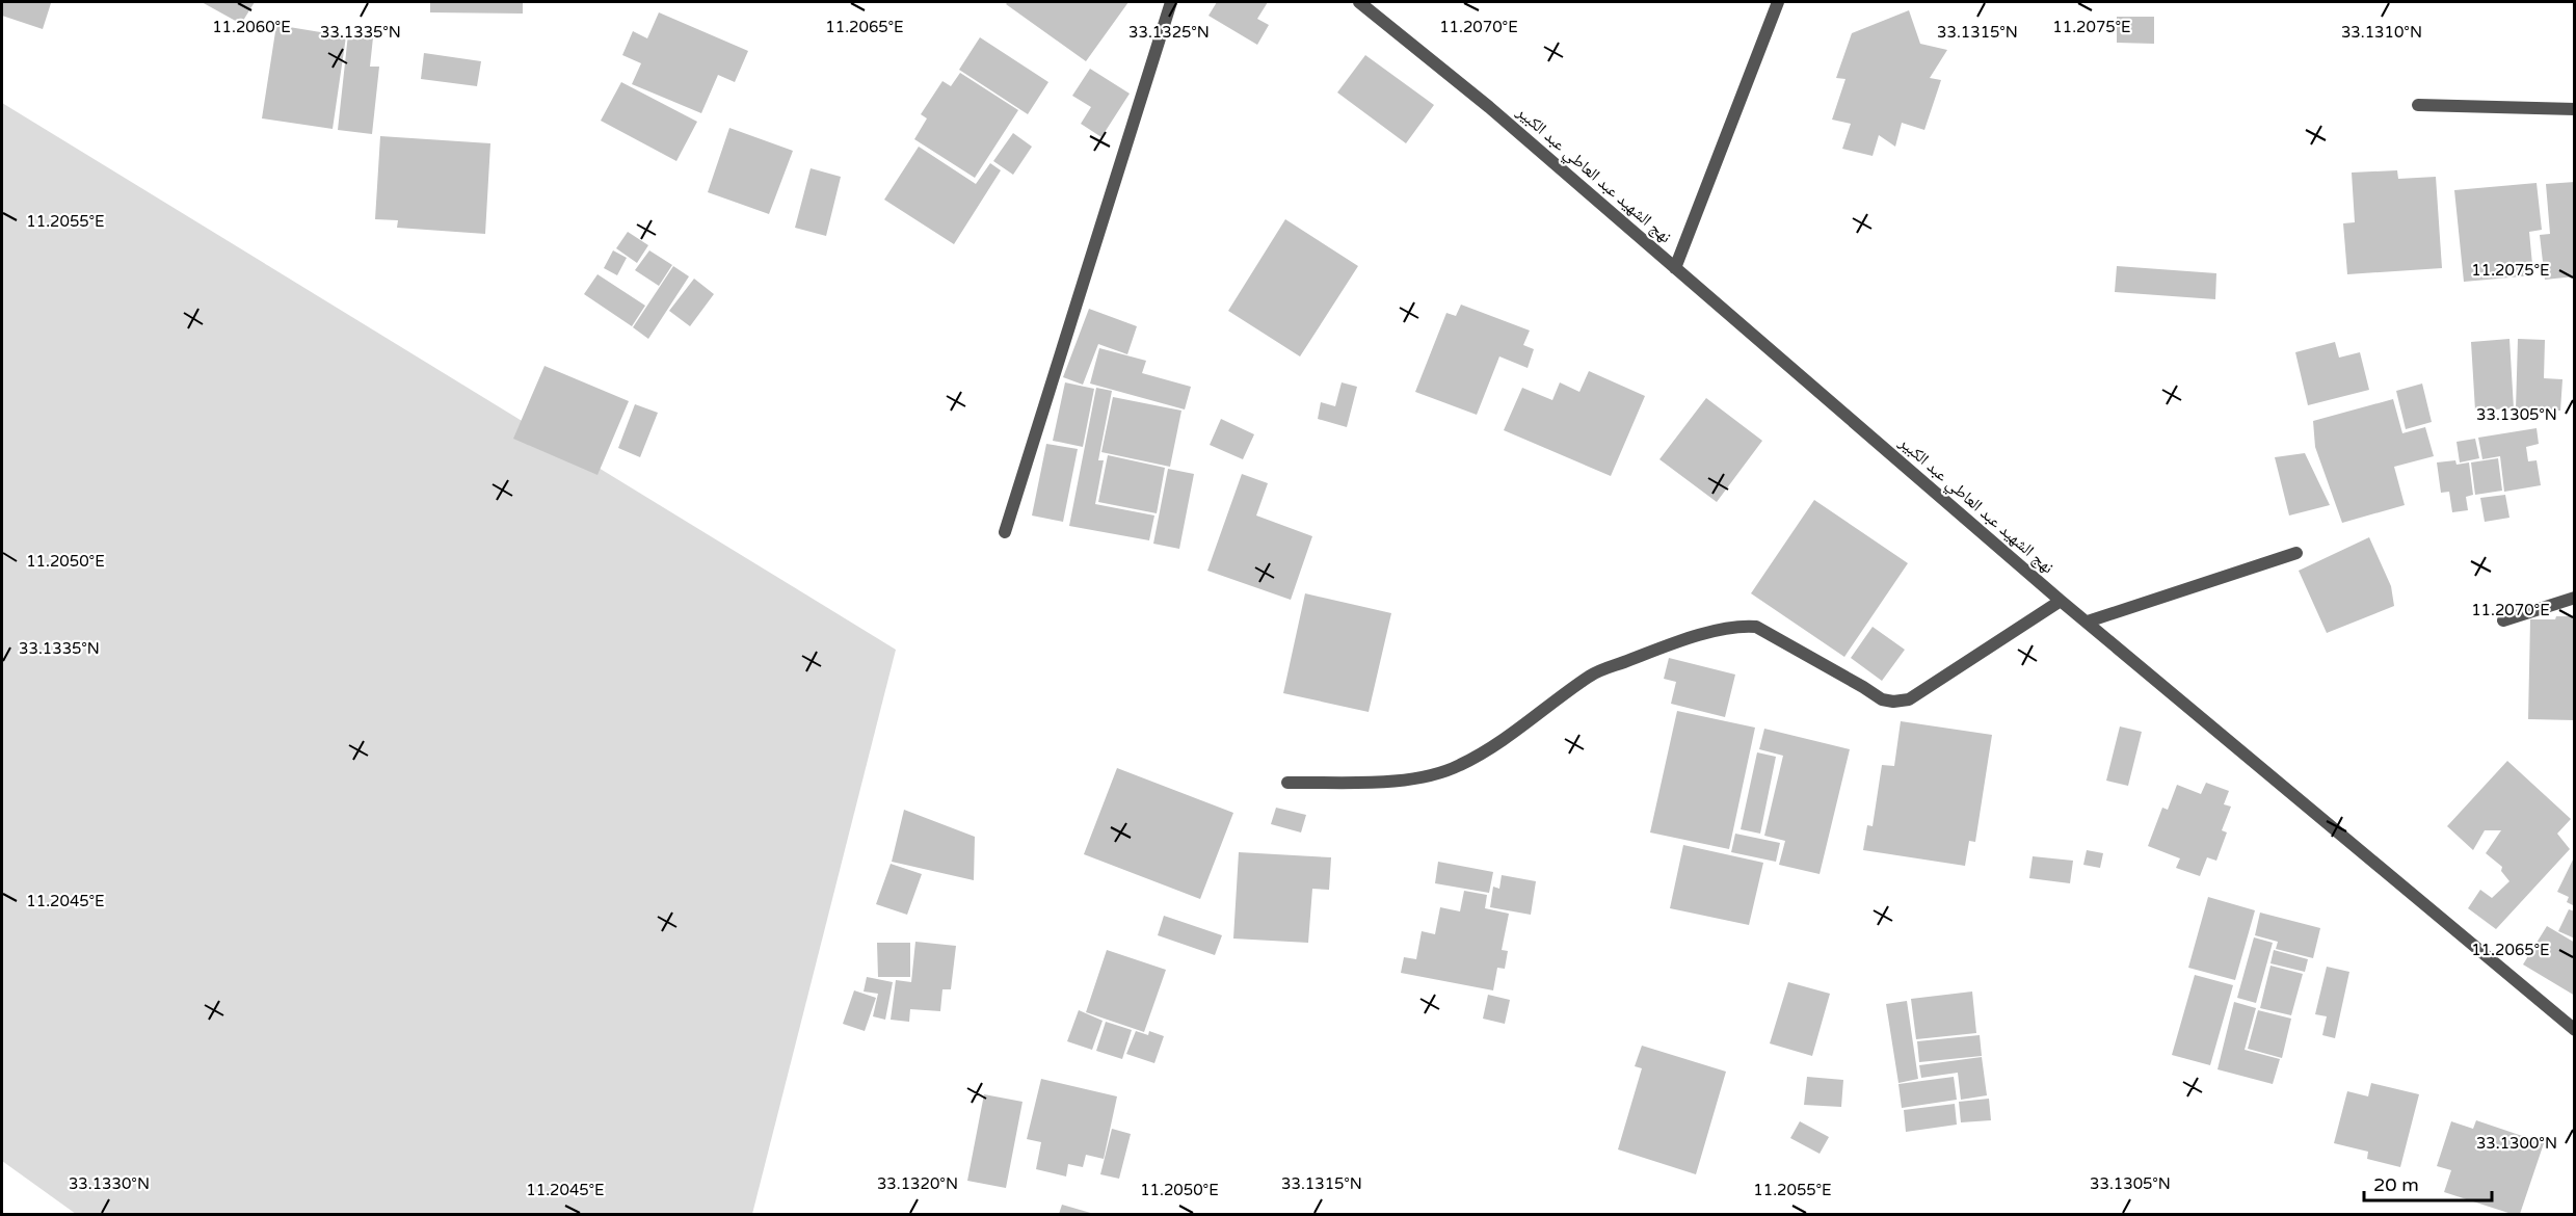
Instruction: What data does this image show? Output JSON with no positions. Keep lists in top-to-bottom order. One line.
{"streets":{"street":["نهج الشهيد عبد العاطي عبد الكبير"]},"scale_bar":"20 m","coordinates":["11.2060°E","11.2065°E","11.2070°E","11.2075°E","33.1335°N","33.1325°N","33.1315°N","33.1310°N","11.2055°E","33.1305°N","11.2050°E","11.2045°E","33.1300°N","33.1330°N","33.1320°N"]}
